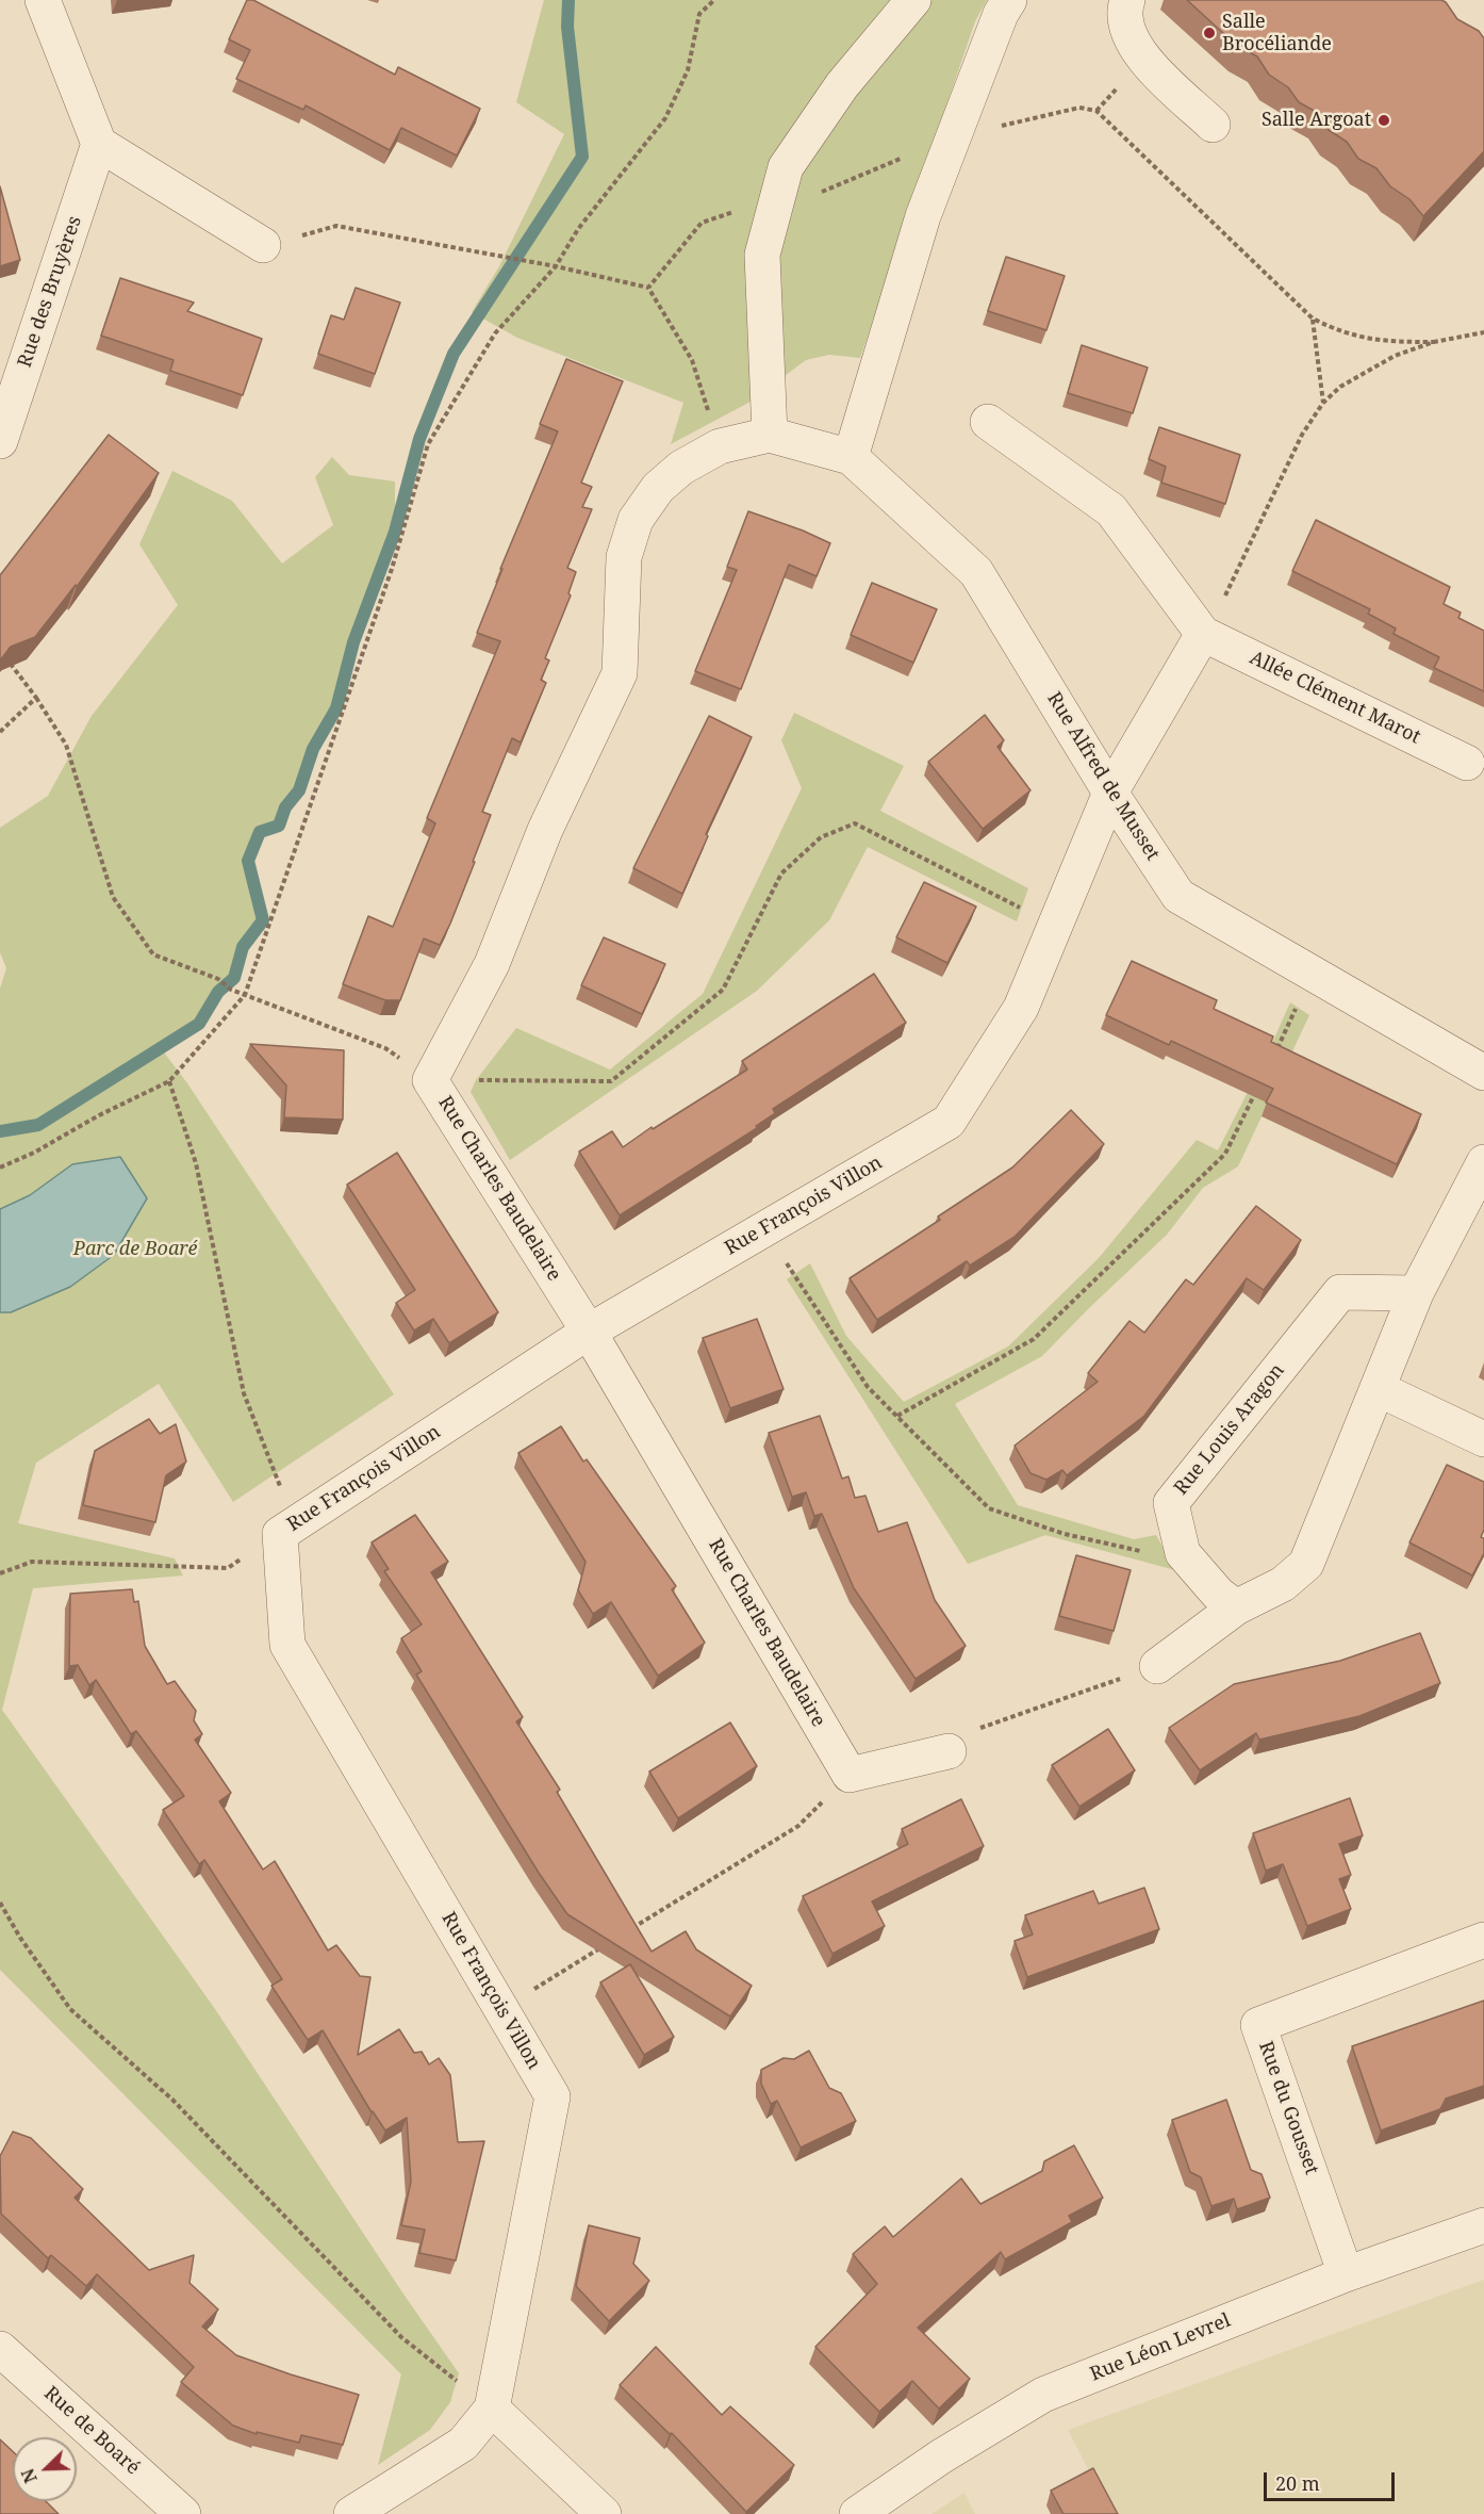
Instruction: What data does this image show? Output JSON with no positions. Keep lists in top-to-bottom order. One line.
{"streets":{"street":["Rue des Bruyères","Allée Clément Marot","Rue Alfred de Musset","Rue Charles Baudelaire","Rue François Villon","Rue Louis Aragon","Rue du Gousset","Rue Léon Levrel","Rue de Boaré"]},"crossings":[["Rue Alfred de Musset","Rue Charles Baudelaire"],["Rue Alfred de Musset","Rue François Villon"],["Rue Charles Baudelaire","Rue François Villon"],["Rue du Gousset","Rue Léon Levrel"]],"parks":["Parc de Boaré"],"places":["Salle Brocéliande","Salle Argoat"],"scale_bar":"20 m","north":"bottom left"}
